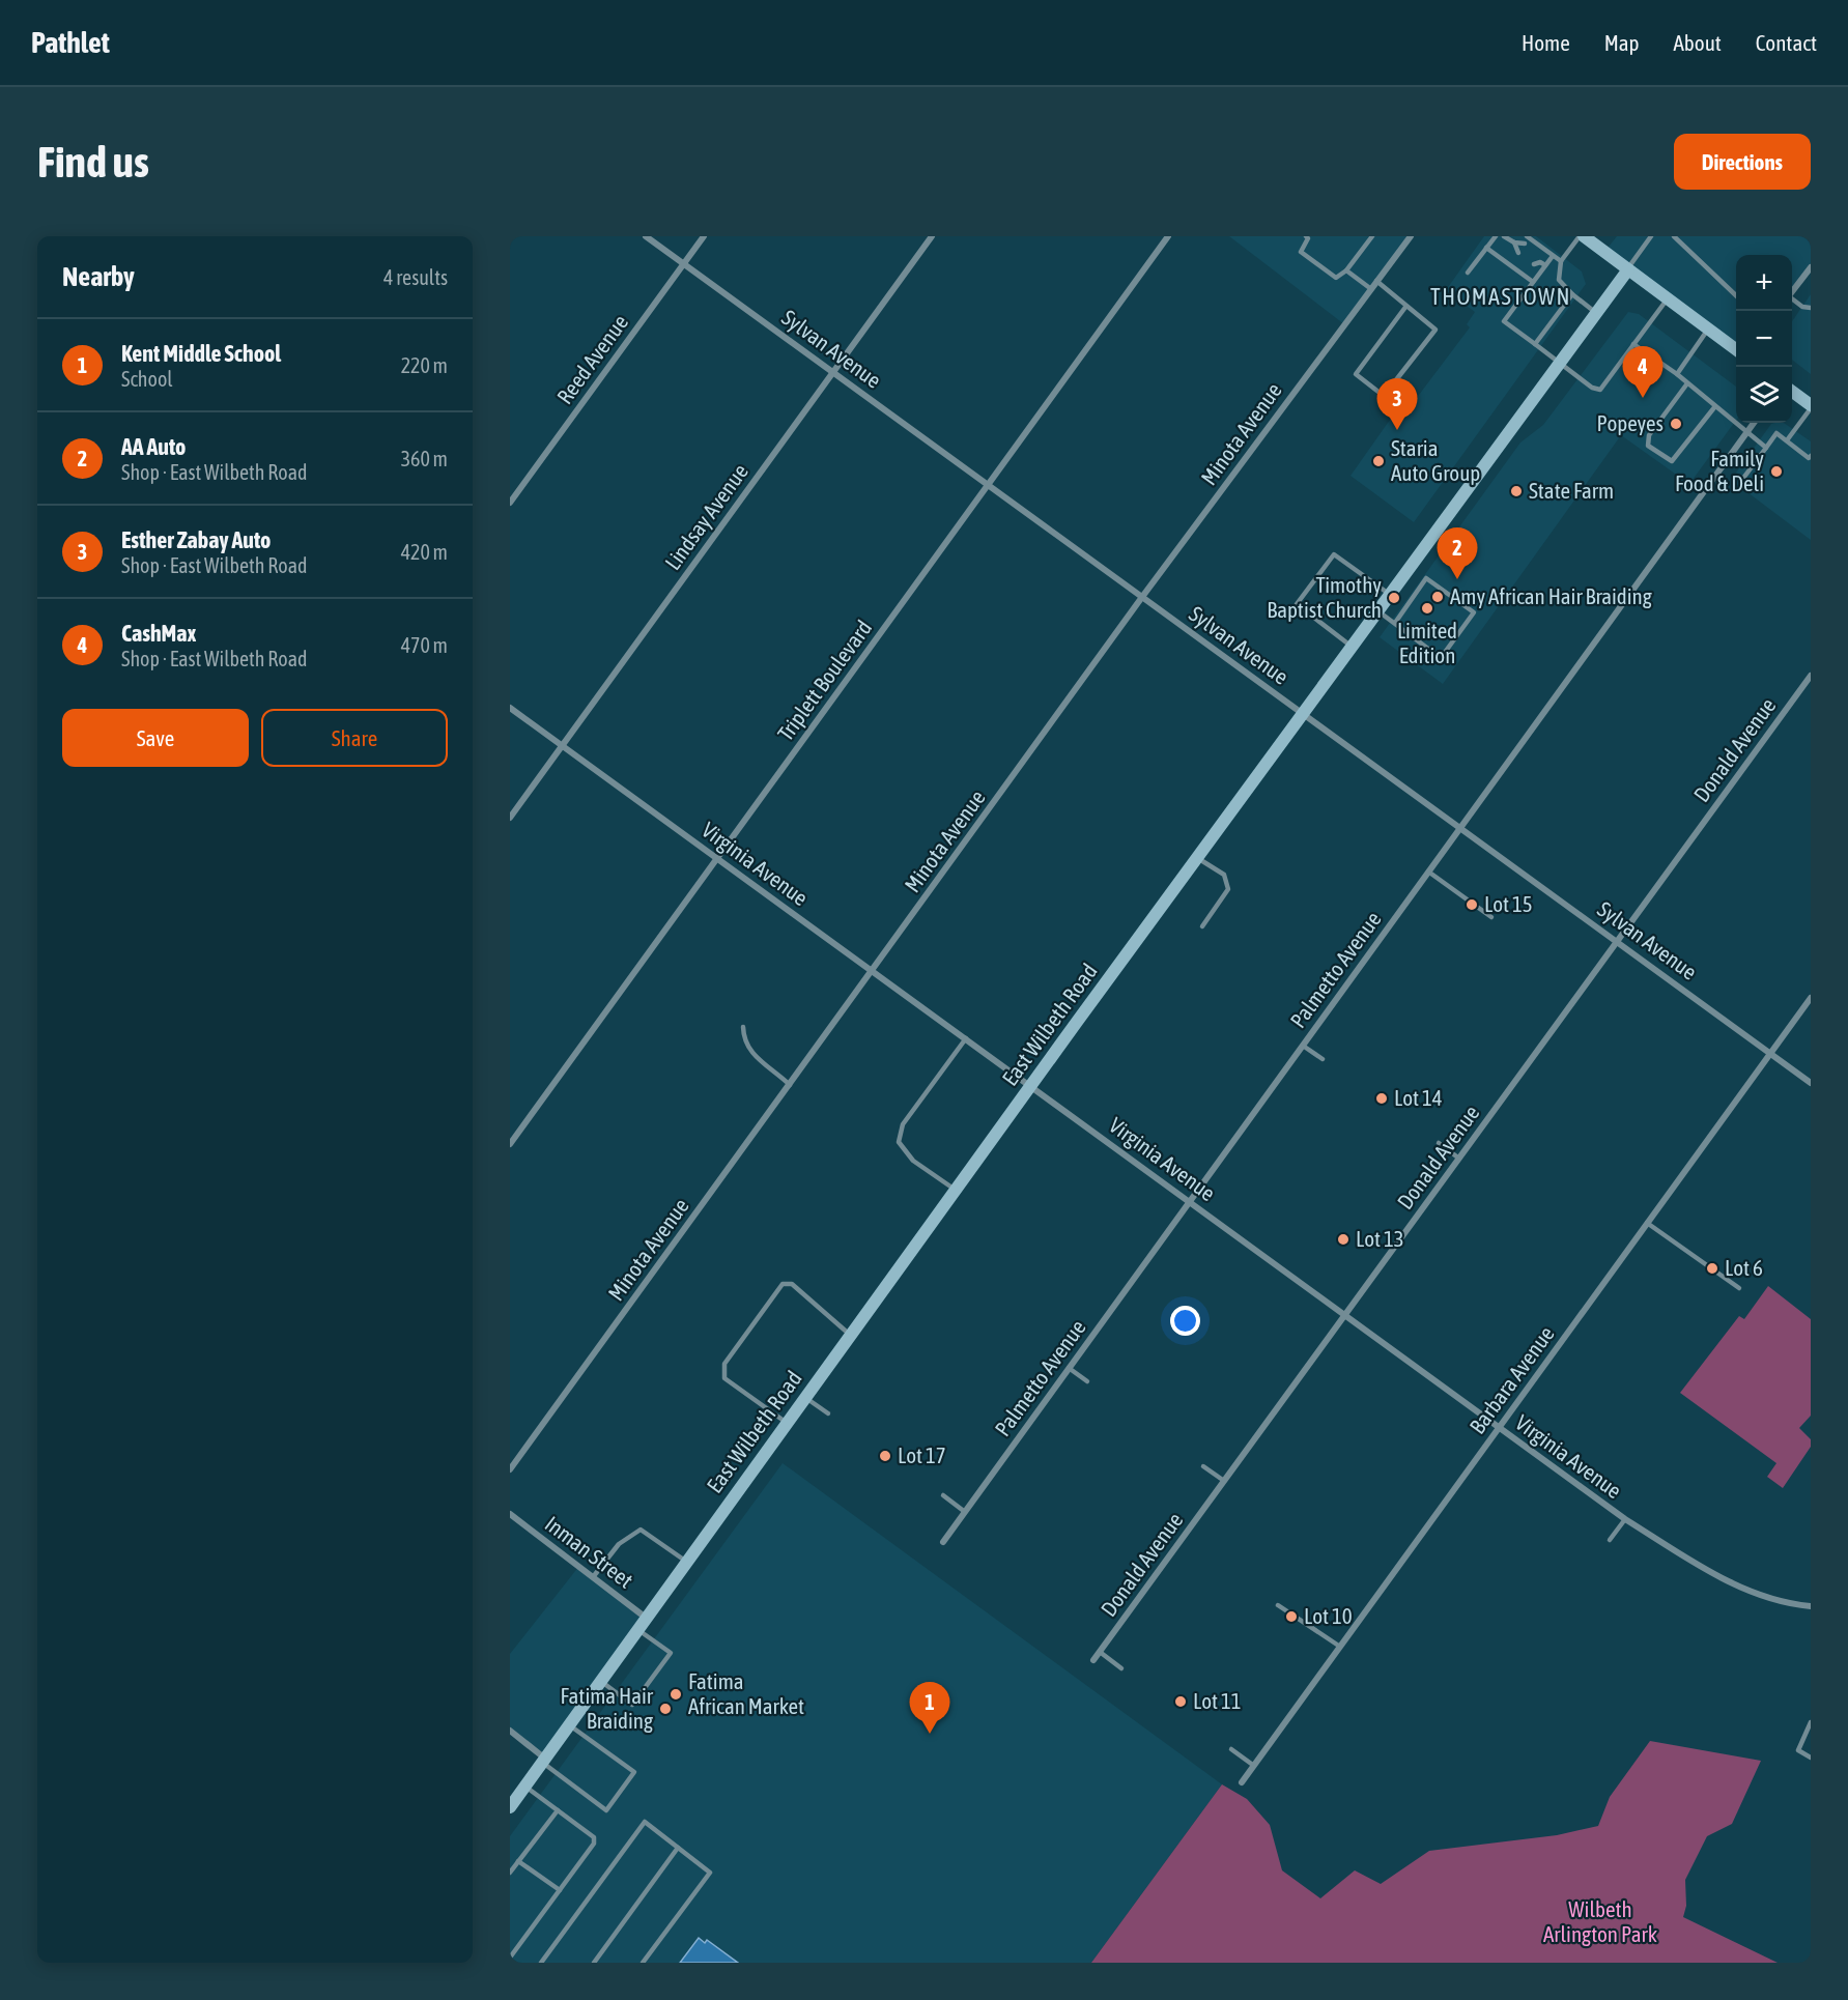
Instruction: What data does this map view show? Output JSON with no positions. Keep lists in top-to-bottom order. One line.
{"streets":{"main road":["East Wilbeth Road"],"street":["Sylvan Avenue","Reed Avenue","Minota Avenue","Lindsay Avenue","Triplett Boulevard","Donald Avenue","Virginia Avenue","Palmetto Avenue","Barbara Avenue","Inman Street"]},"crossings":[["Sylvan Avenue","Reed Avenue"],["Sylvan Avenue","Minota Avenue"],["Sylvan Avenue","Lindsay Avenue"],["Sylvan Avenue","Triplett Boulevard"],["Sylvan Avenue","Donald Avenue"],["Sylvan Avenue","Palmetto Avenue"],["Sylvan Avenue","East Wilbeth Road"],["Sylvan Avenue","Barbara Avenue"],["Minota Avenue","Virginia Avenue"],["Lindsay Avenue","Virginia Avenue"],["Triplett Boulevard","Virginia Avenue"],["Donald Avenue","Virginia Avenue"],["Virginia Avenue","Palmetto Avenue"],["Virginia Avenue","East Wilbeth Road"],["Virginia Avenue","Barbara Avenue"],["East Wilbeth Road","Inman Street"]],"districts":["THOMASTOWN"],"parks":["Wilbeth Arlington Park"],"places":["Popeyes","Staria Auto Group","Family Food & Deli","State Farm","Amy African Hair Braiding","Timothy Baptist Church","Limited Edition","Lot 15","Lot 14","Lot 13","Lot 6","Lot 17","Lot 10","Fatima African Market","Lot 11","Fatima Hair Braiding"],"page":{"header":"Pathlet","nav":["Home","Map","About","Contact"],"buttons":["Directions",["Save","Share"]],"title":"Find us","heading":["Nearby","4 results"],"map_buttons":["+","−"],"list":[{"mark":"1","name":"Kent Middle School","note":"School","value":"220 m"},{"mark":"2","name":"AA Auto","note":"Shop · East Wilbeth Road","value":"360 m"},{"mark":"3","name":"Esther Zabay Auto","note":"Shop · East Wilbeth Road","value":"420 m"},{"mark":"4","name":"CashMax","note":"Shop · East Wilbeth Road","value":"470 m"}],"pins":["4","3","2","1"]}}
